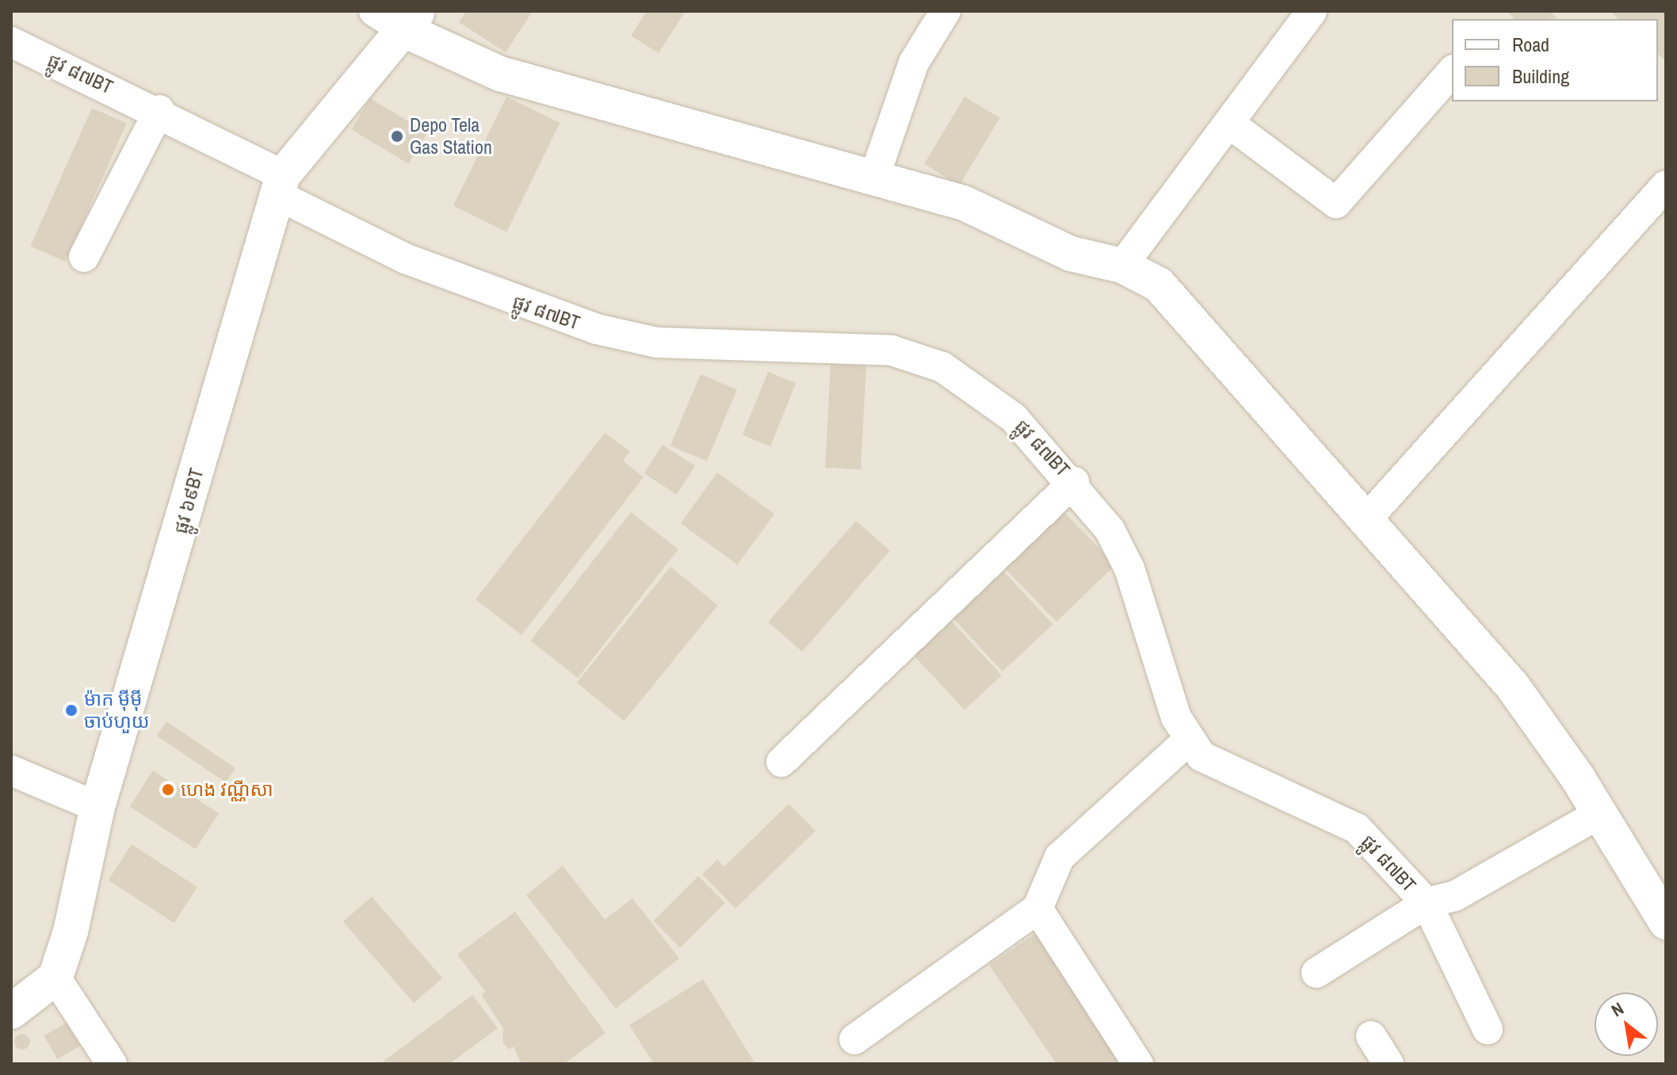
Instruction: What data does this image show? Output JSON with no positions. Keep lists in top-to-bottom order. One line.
{"streets":{"street":["ផ្លូវ ៨៧BT","ផ្លូវ ៦៩BT"]},"crossings":[["ផ្លូវ ៨៧BT","ផ្លូវ ៦៩BT"]],"places":["Depo Tela Gas Station","ម៉ាក ម៉ីម៉ី ចាប់ហួយ","ហេង វណ្ណីសា"],"legend":["Road","Building"],"north":"top left"}
